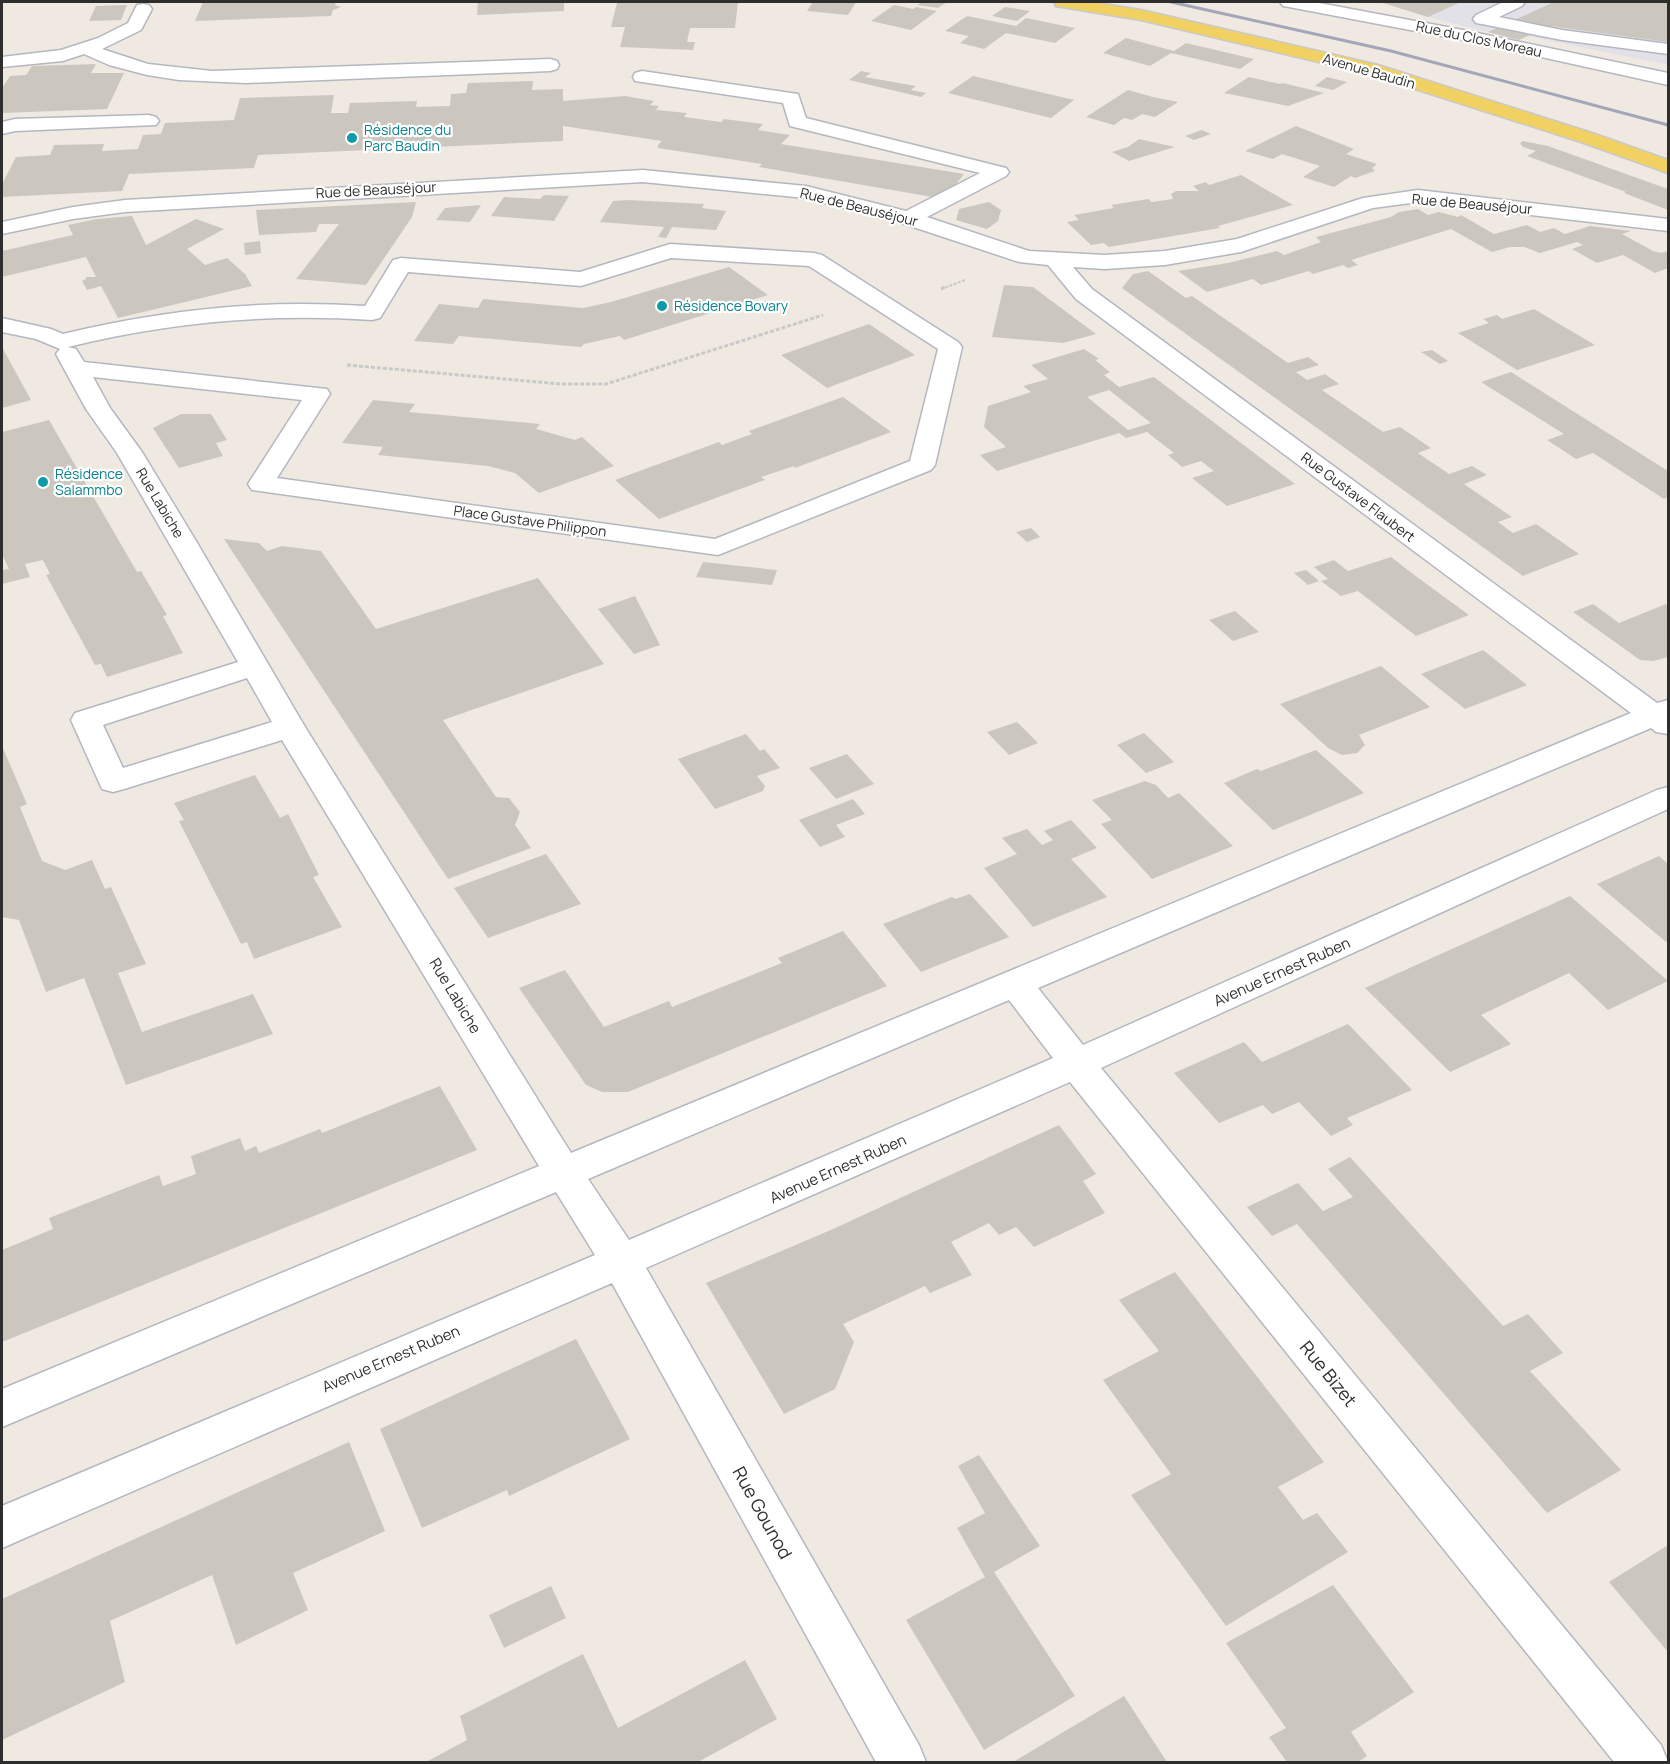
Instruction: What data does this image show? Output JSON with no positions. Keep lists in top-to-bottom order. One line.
{"streets":{"main road":["Avenue Baudin"],"street":["Rue du Clos Moreau","Rue de Beauséjour","Rue Gustave Flaubert","Rue Labiche","Place Gustave Philippon","Avenue Ernest Ruben","Rue Bizet","Rue Gounod"]},"crossings":[["Rue de Beauséjour","Rue Gustave Flaubert"],["Rue Labiche","Place Gustave Philippon"],["Rue Labiche","Avenue Ernest Ruben"],["Rue Labiche","Rue Gounod"],["Avenue Ernest Ruben","Rue Bizet"],["Avenue Ernest Ruben","Rue Gounod"]],"places":["Résidence du Parc Baudin","Résidence Bovary","Résidence Salammbo"]}
